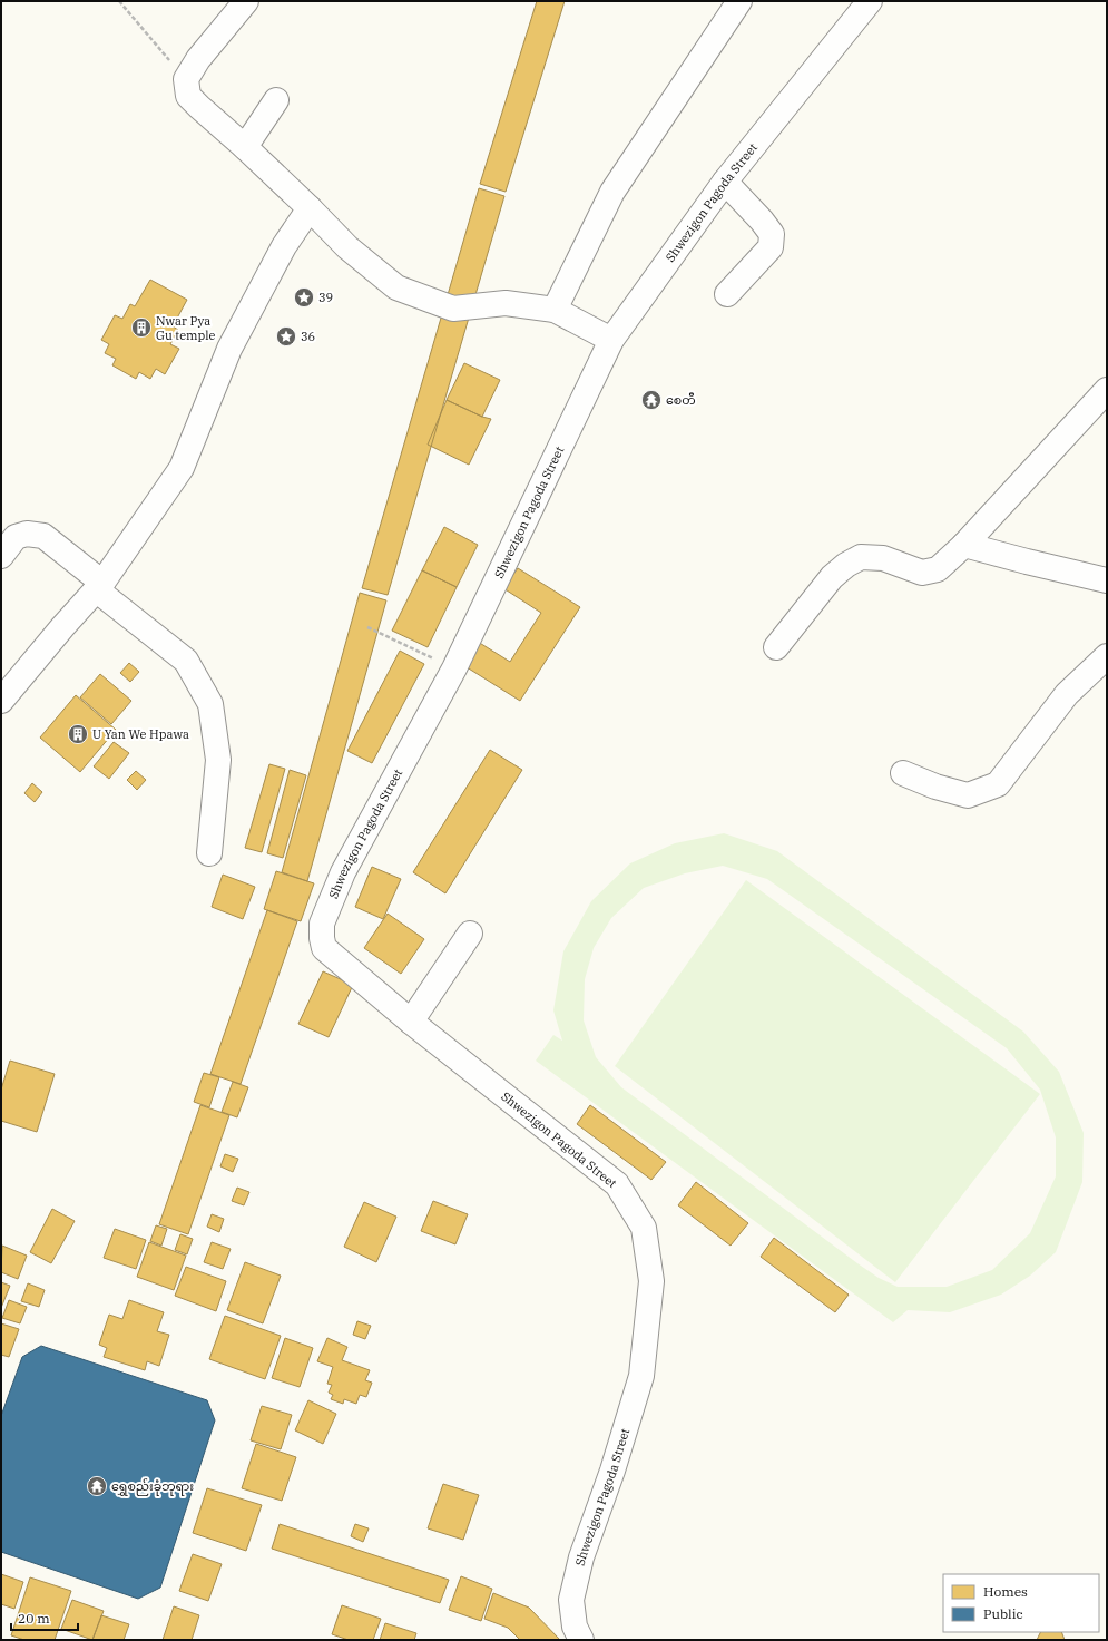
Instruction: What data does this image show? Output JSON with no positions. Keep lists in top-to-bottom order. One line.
{"streets":{"street":["Shwezigon Pagoda Street"]},"places":{"place":["39","36"],"building":["Nwar Pya Gu temple","U Yan We Hpawa"],"temple":["စေတီ","ရွှေစည်းခုံဘုရား"]},"legend":["Homes","Public"],"scale_bar":"20 m"}
